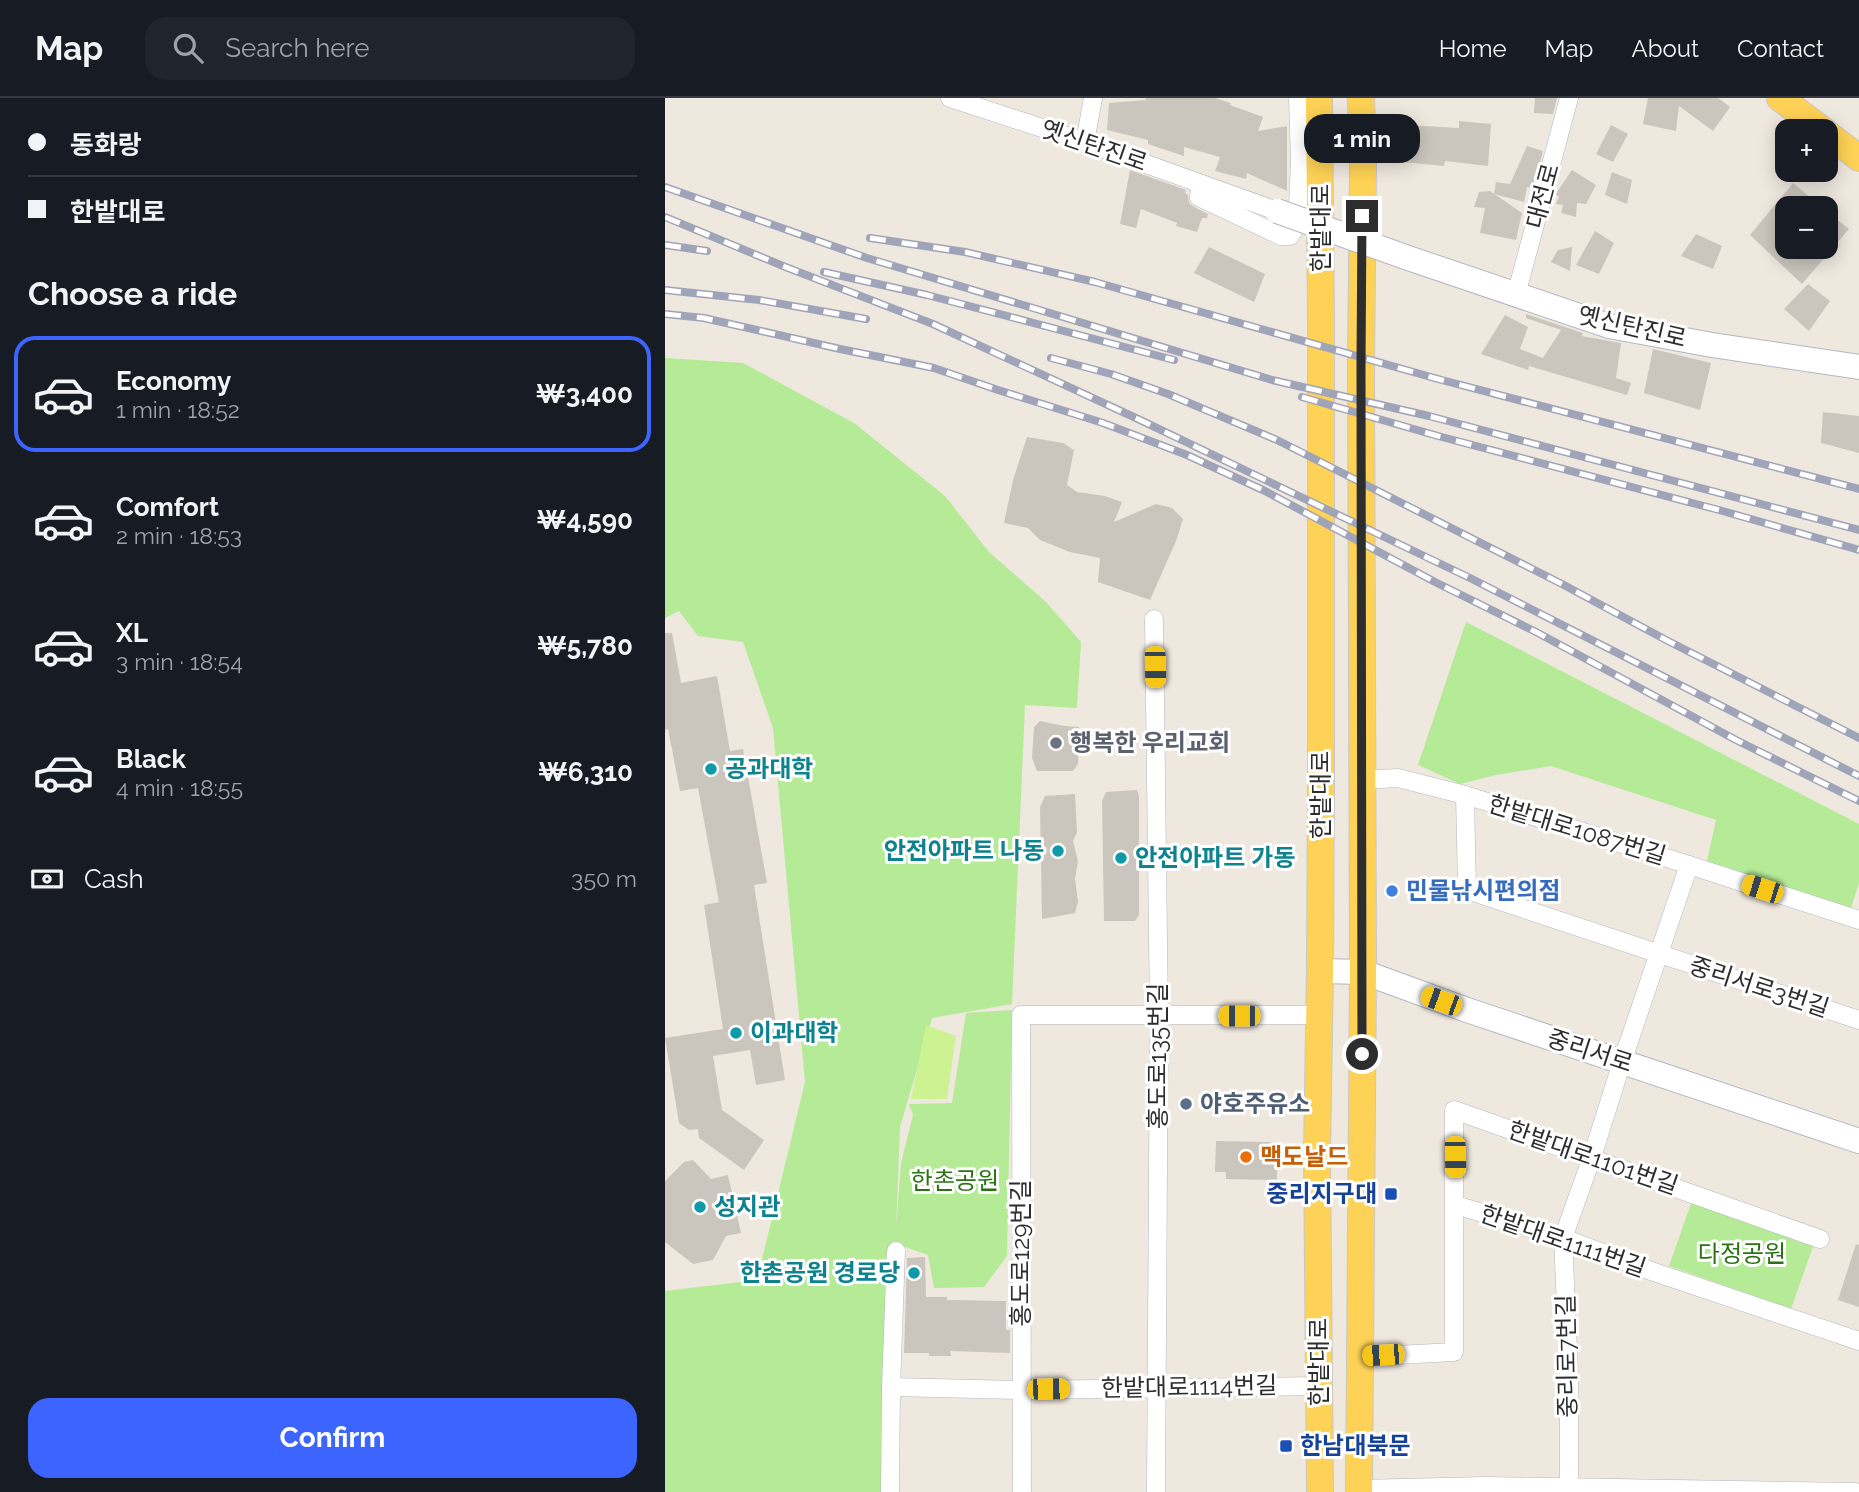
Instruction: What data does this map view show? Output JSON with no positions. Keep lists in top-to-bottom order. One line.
{"streets":{"main road":["한밭대로"],"street":["옛신탄진로","대전로","한밭대로1087번길","중리서로3번길","중리서로","홍도로135번길","한밭대로1101번길","한밭대로1111번길","홍도로129번길","중리로7번길","한밭대로1114번길"]},"crossings":[["옛신탄진로","대전로"],["한밭대로","한밭대로1087번길"],["한밭대로","중리서로"],["한밭대로","한밭대로1111번길"],["한밭대로","한밭대로1114번길"],["한밭대로1087번길","중리서로3번길"],["중리서로3번길","중리서로"],["중리서로3번길","중리로7번길"],["중리서로","중리로7번길"],["홍도로135번길","홍도로129번길"],["홍도로135번길","한밭대로1114번길"],["한밭대로1101번길","한밭대로1111번길"],["한밭대로1101번길","중리로7번길"],["한밭대로1111번길","중리로7번길"],["홍도로129번길","한밭대로1114번길"]],"parks":["한촌공원","다정공원"],"places":{"other":["행복한 우리교회","공과대학","안전아파트 나동","안전아파트 가동","민물낚시편의점","이과대학","야호주유소","맥도날드","성지관","한촌공원 경로당"],"transit":["중리지구대","한남대북문"]},"page":{"header":"Map","search":"Search here","nav":["Home","Map","About","Contact"],"banner":["동화랑","한밭대로"],"bubble":"1 min","map_buttons":["+","−"],"heading":"Choose a ride","list":[{"name":"Economy","note":"1 min · 18:52","value":"₩3,400"},{"name":"Comfort","note":"2 min · 18:53","value":"₩4,590"},{"name":"XL","note":"3 min · 18:54","value":"₩5,780"},{"name":"Black","note":"4 min · 18:55","value":"₩6,310"}],"pay":["Cash","350 m"],"buttons":"Confirm"}}
